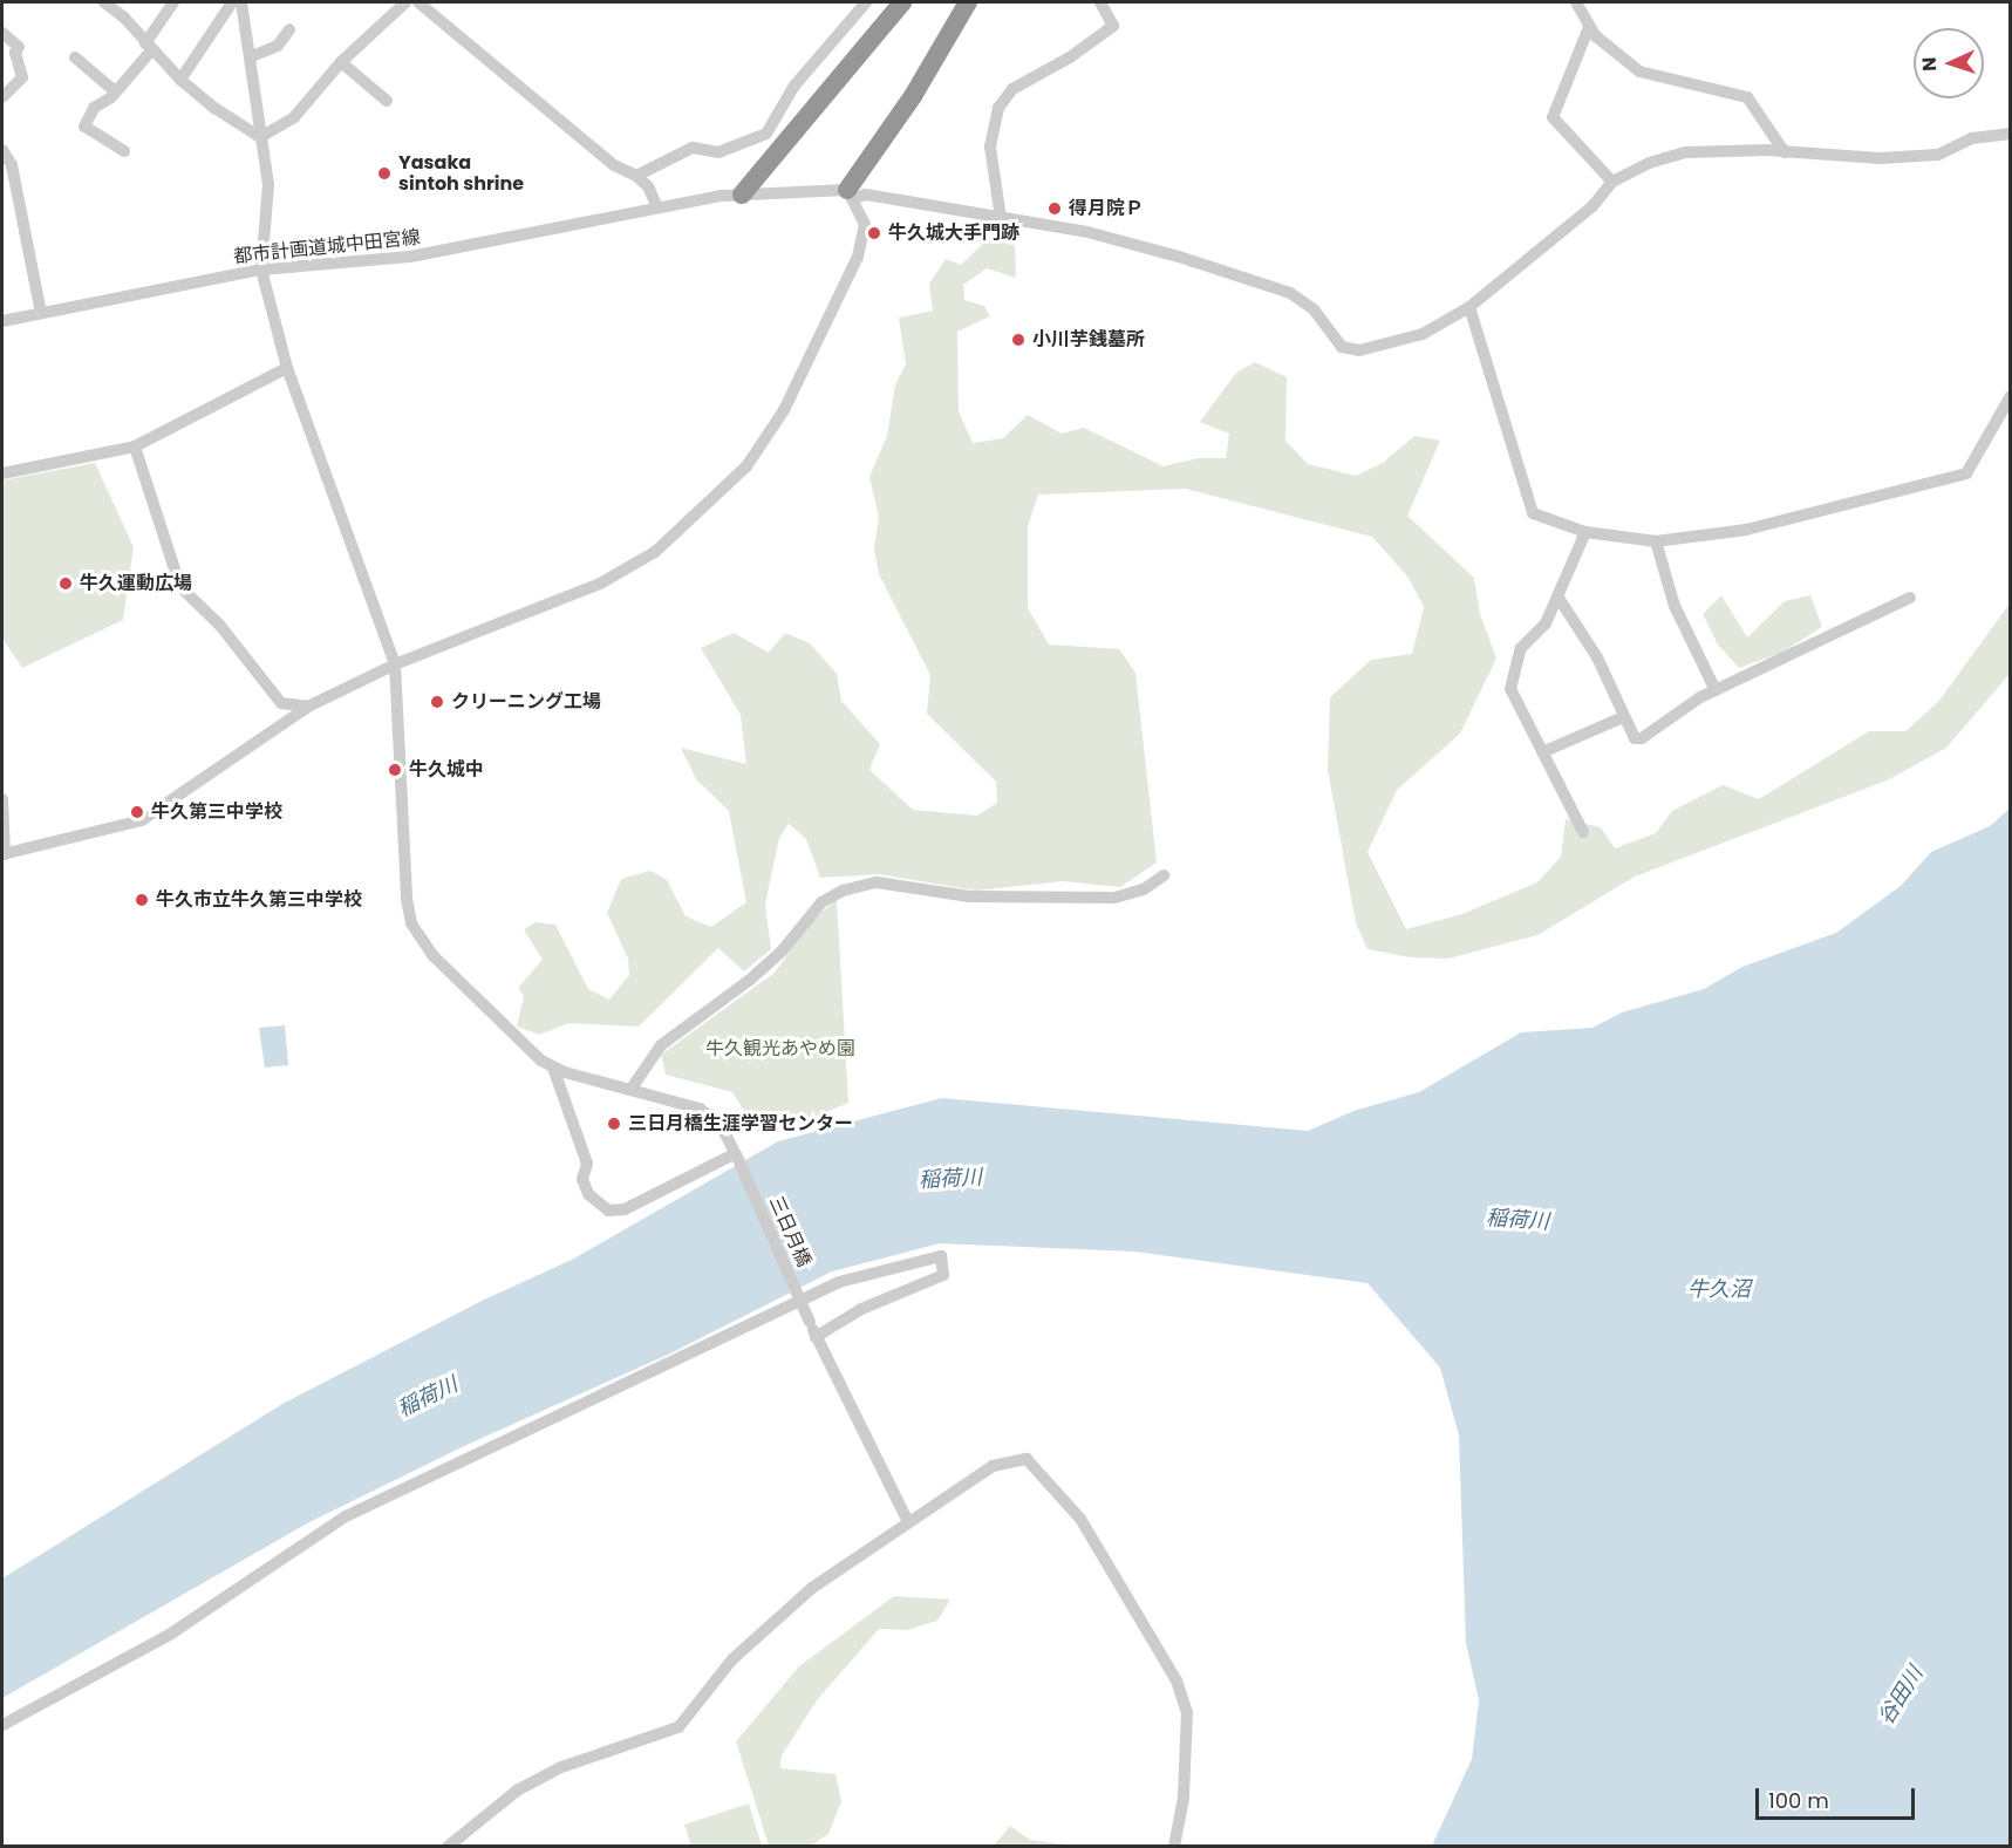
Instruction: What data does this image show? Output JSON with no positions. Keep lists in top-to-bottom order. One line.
{"streets":{"street":["都市計画道城中田宮線","三日月橋"]},"water":["稲荷川","牛久沼","谷田川"],"parks":["牛久観光あやめ園"],"places":["Yasaka sintoh shrine","得月院Ｐ","牛久城大手門跡","小川芋銭墓所","牛久運動広場","クリーニング工場","牛久城中","牛久第三中学校","牛久市立牛久第三中学校","三日月橋生涯学習センター"],"scale_bar":"100 m","north":"left"}
